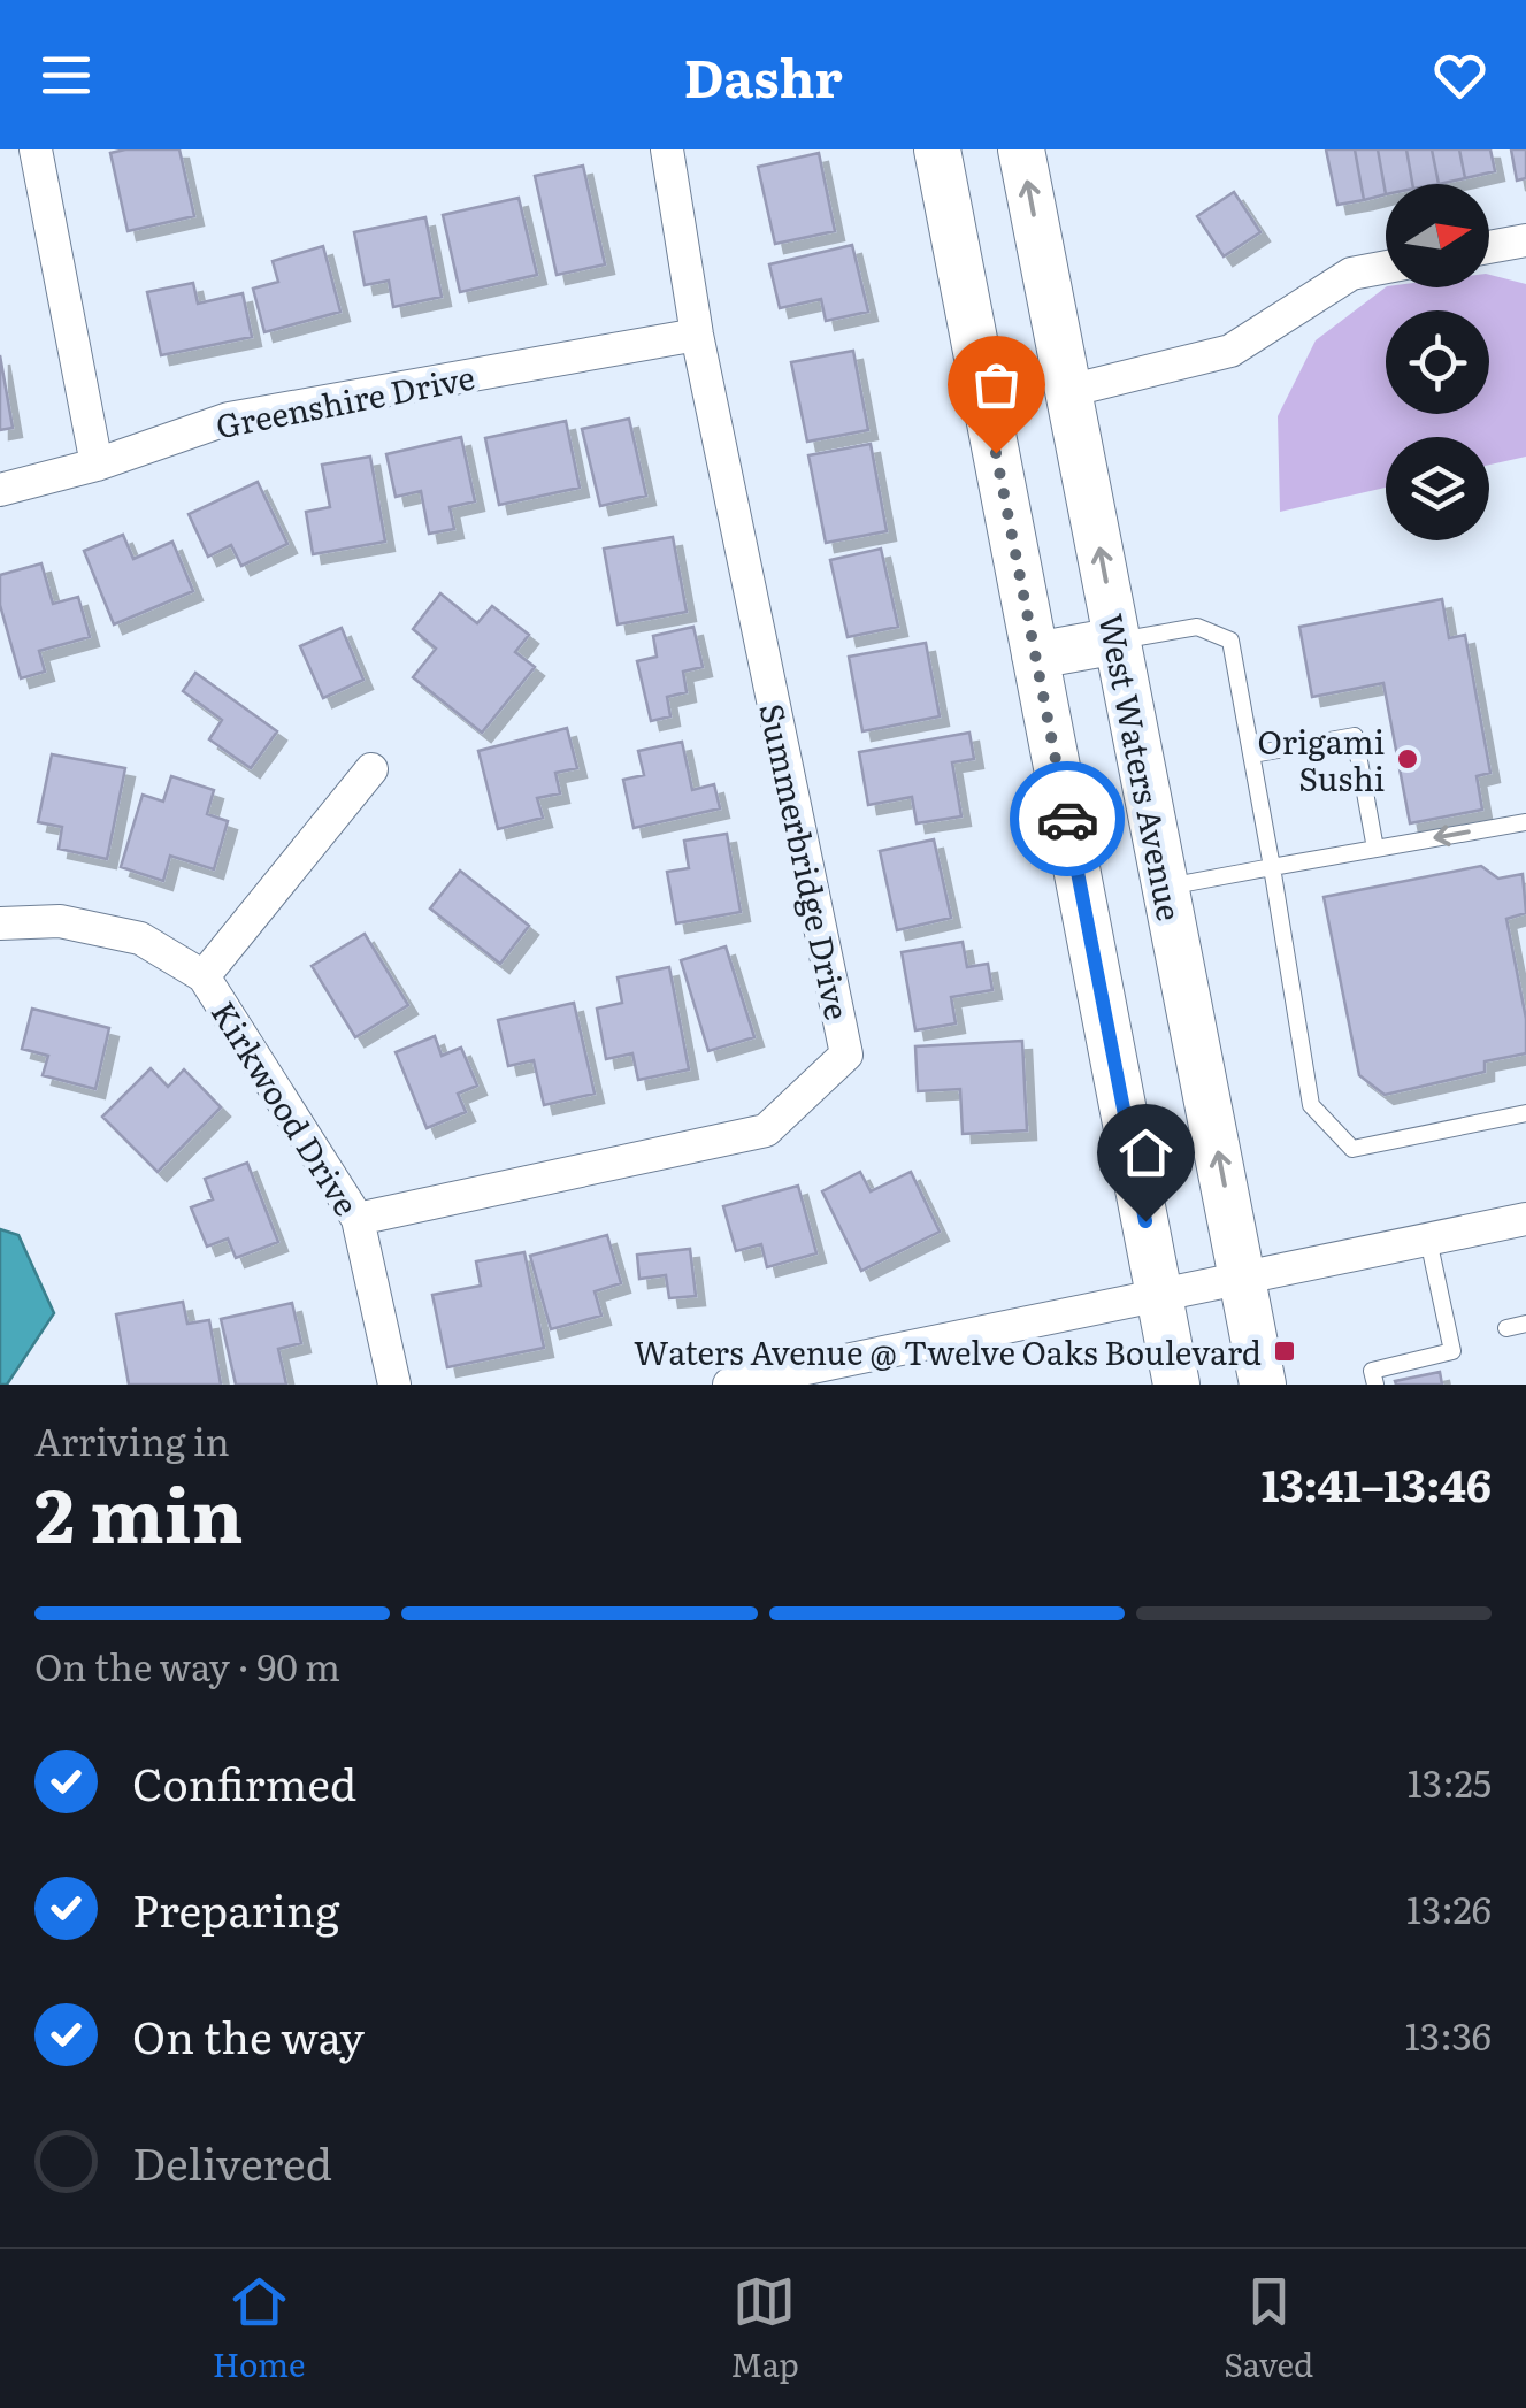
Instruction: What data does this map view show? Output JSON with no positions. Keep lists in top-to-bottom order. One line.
{"streets":{"main road":["West Waters Avenue"],"street":["Greenshire Drive","Summerbridge Drive","Kirkwood Drive"]},"crossings":[["Greenshire Drive","Summerbridge Drive"],["Summerbridge Drive","Kirkwood Drive"]],"places":{"other":["Origami Sushi"],"transit":["Waters Avenue @ Twelve Oaks Boulevard"]},"north":"right","page":{"header":"Dashr","heading":["2 min","Arriving in","13:41–13:46"],"bar":"On the way · 90 m","list":[["Confirmed","13:25"],["Preparing","13:26"],["On the way","13:36"],"Delivered"],"tabs":["Home","Map","Saved"]}}
